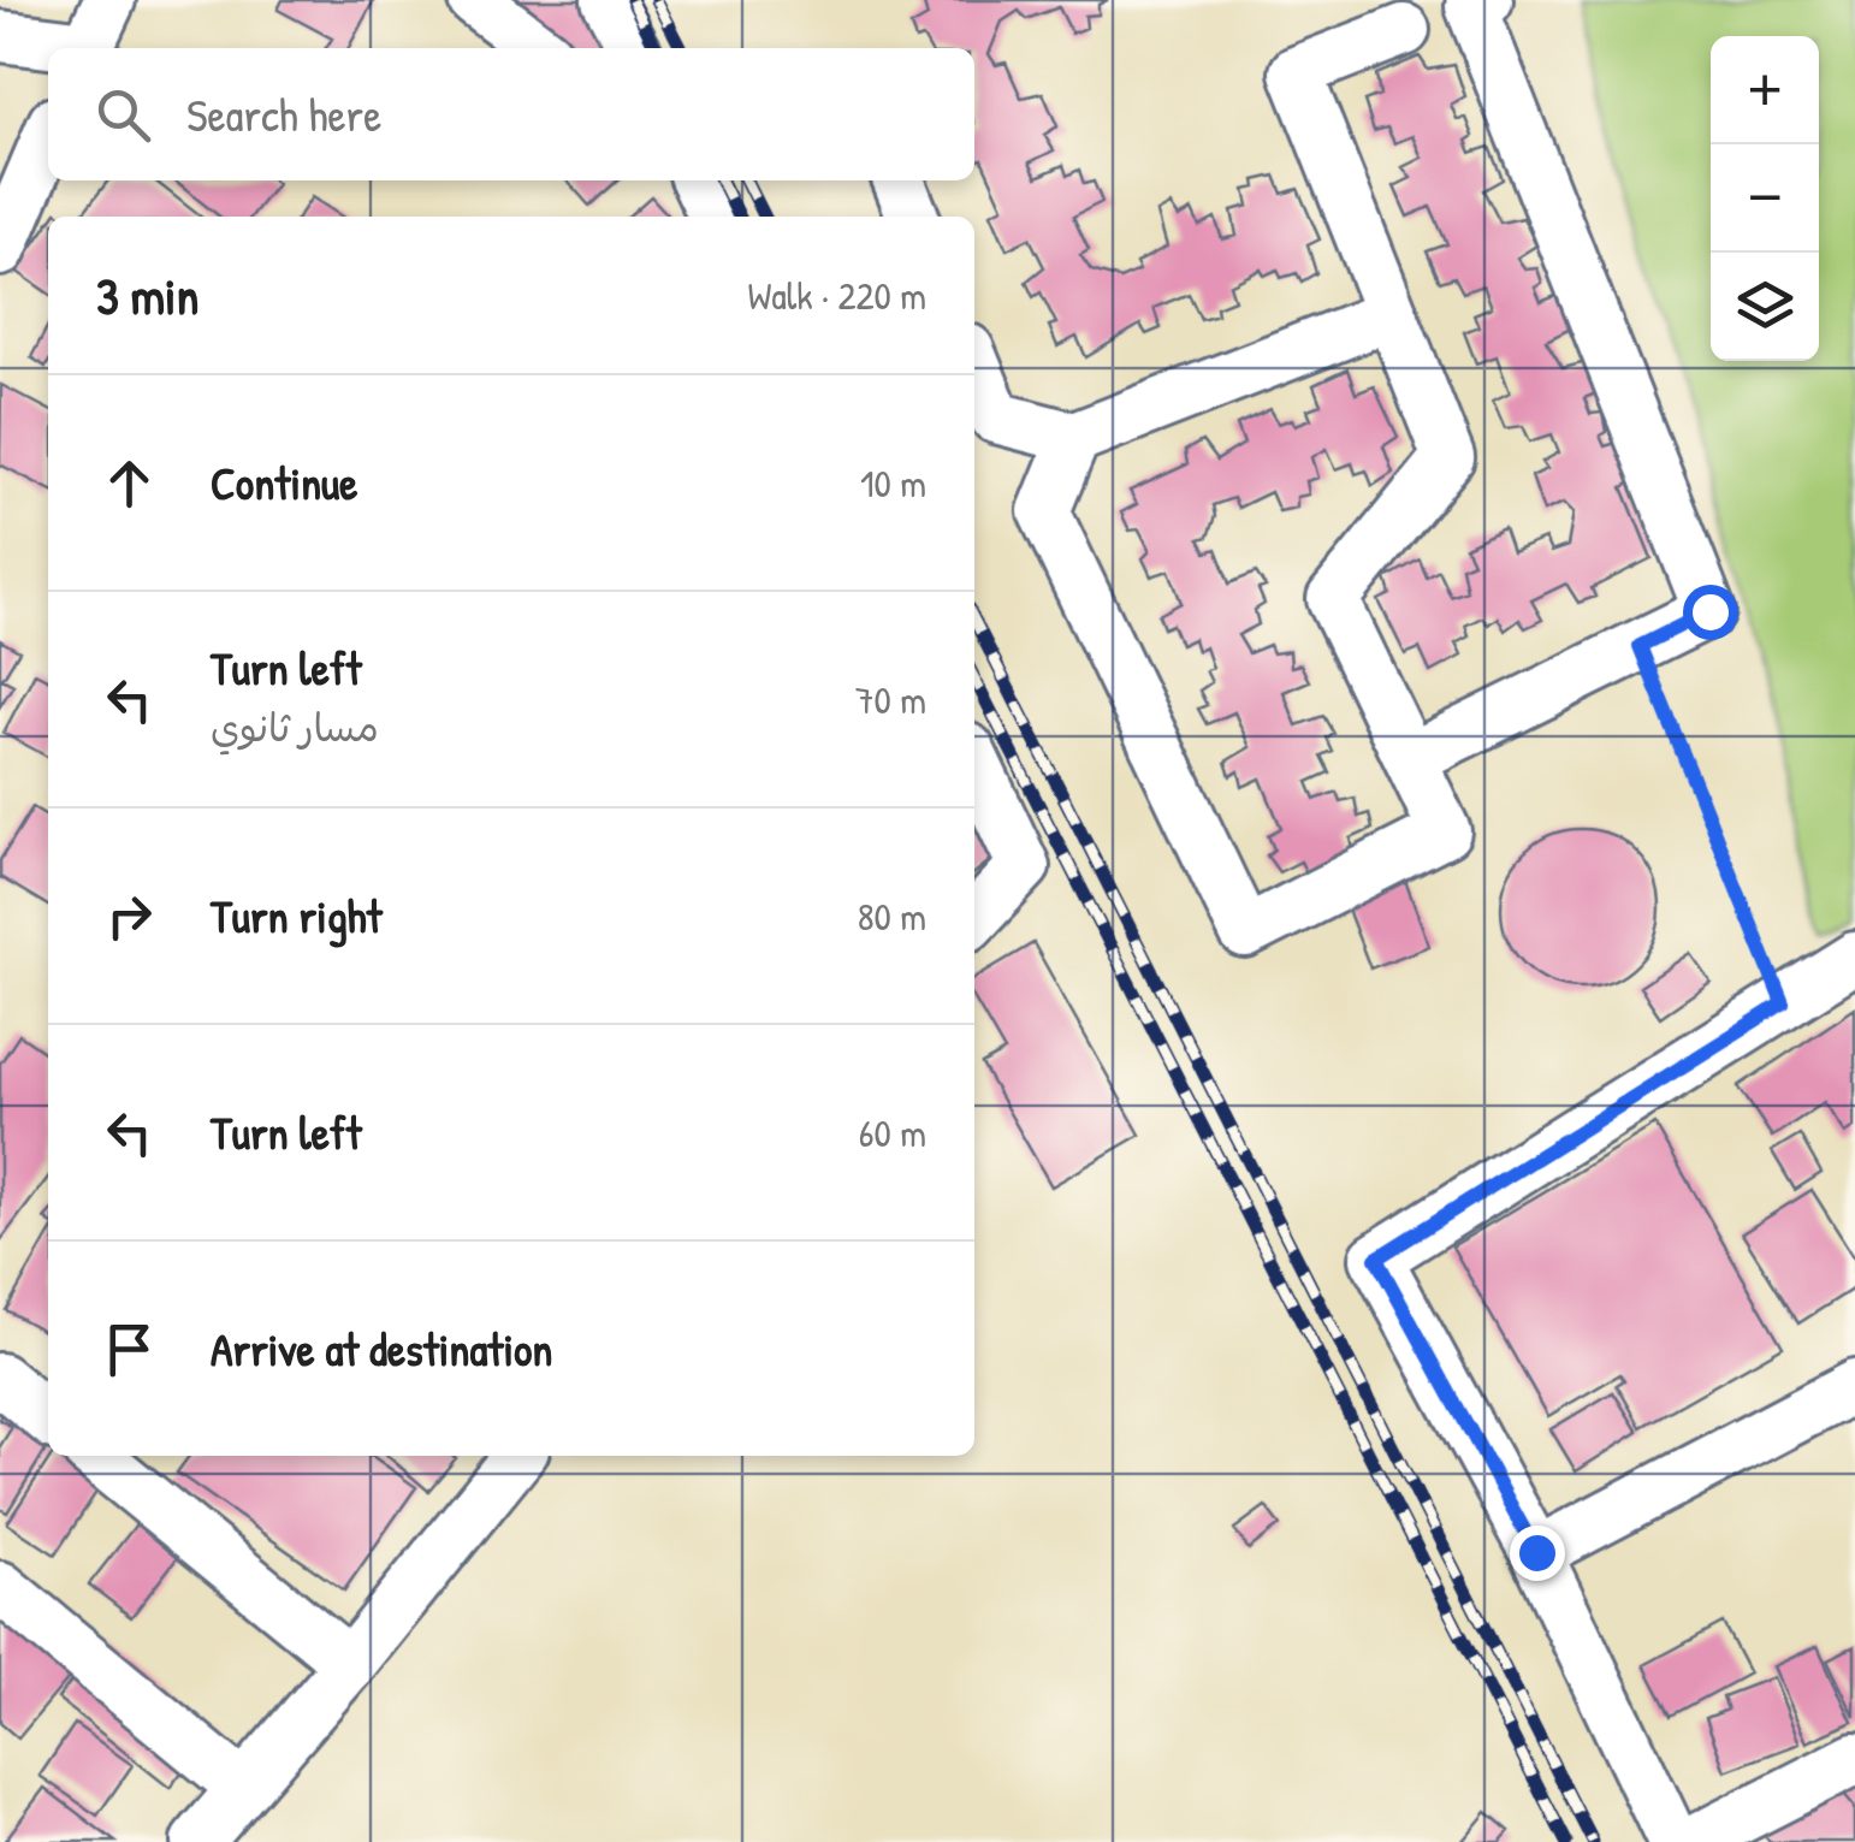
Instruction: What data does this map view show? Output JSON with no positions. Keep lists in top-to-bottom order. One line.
{"page":{"map_buttons":["+","−"],"search":"Search here","heading":["3 min","Walk · 220 m"],"list":[["Continue","10 m"],["Turn left","مسار ثانوي","70 m"],["Turn right","80 m"],["Turn left","60 m"],"Arrive at destination"]}}
